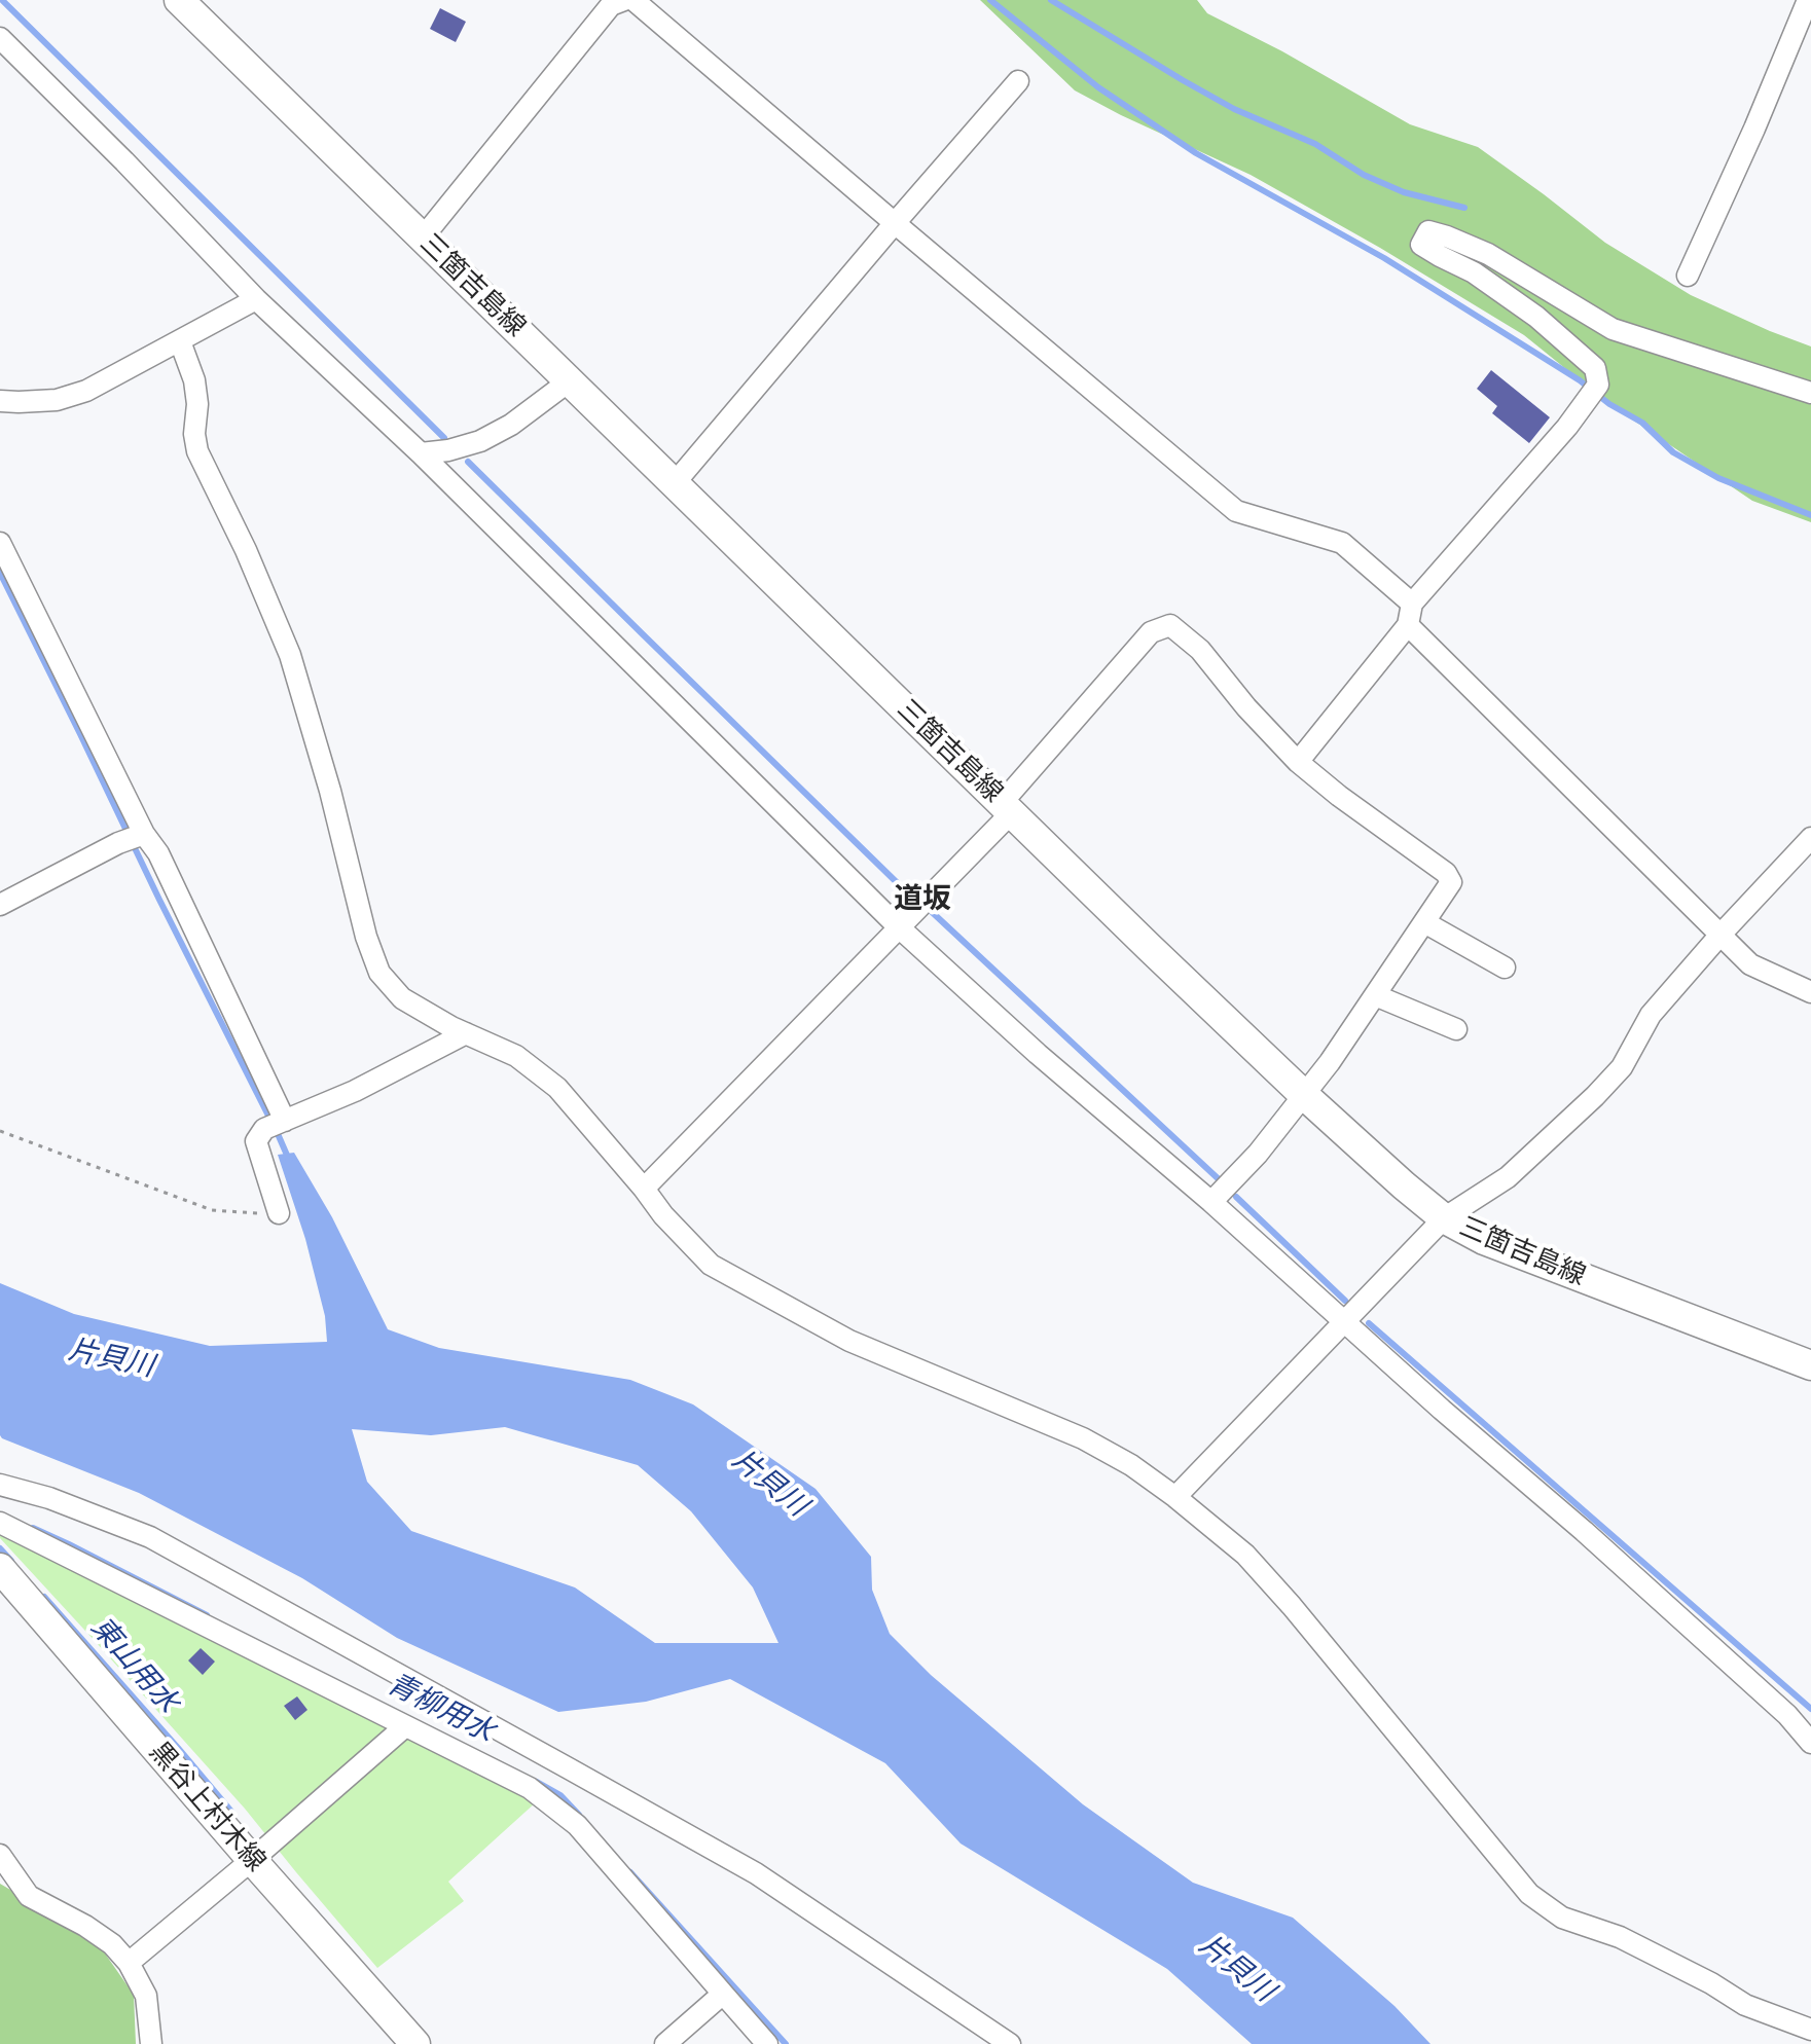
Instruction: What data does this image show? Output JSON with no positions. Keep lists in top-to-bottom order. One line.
{"streets":{"main road":["三箇吉島線","黒谷上村木線"]},"districts":["道坂"],"water":["片貝川","東山用水","青柳用水"]}
